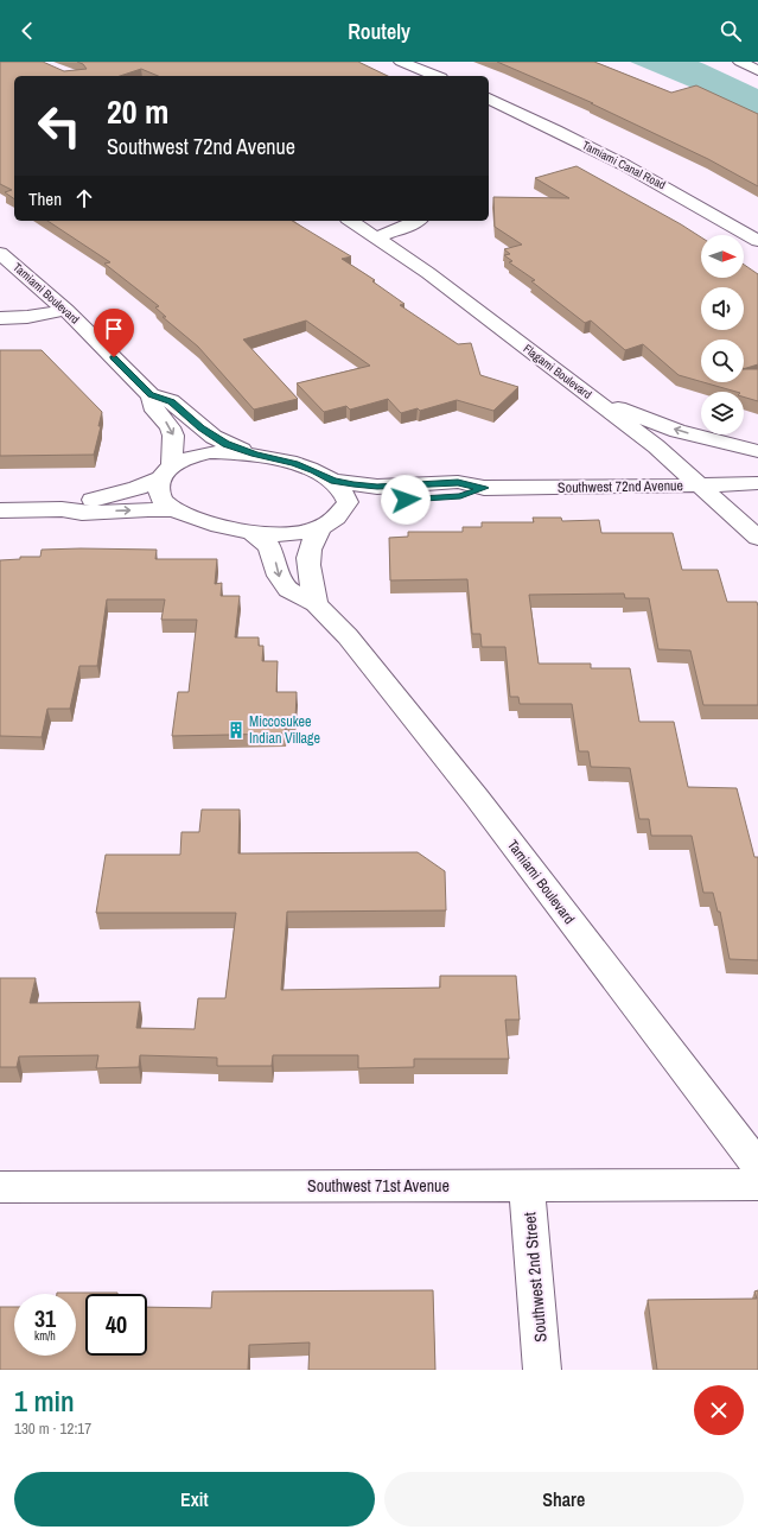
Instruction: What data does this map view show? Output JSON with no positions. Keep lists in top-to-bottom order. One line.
{"streets":{"street":["Tamiami Canal Road","Tamiami Boulevard","Flagami Boulevard","Southwest 72nd Avenue","Southwest 71st Avenue","Southwest 2nd Street"]},"crossings":[["Tamiami Boulevard","Southwest 72nd Avenue"],["Flagami Boulevard","Southwest 72nd Avenue"],["Southwest 71st Avenue","Southwest 2nd Street"]],"places":{"building":["Miccosukee Indian Village"]},"north":"right","page":{"header":"Routely","turn":["20 m","Southwest 72nd Avenue"],"then":"Then","speed":"31 km/h","limit":"40","heading":["1 min","130 m · 12:17"],"buttons":["Exit","Share"]}}
